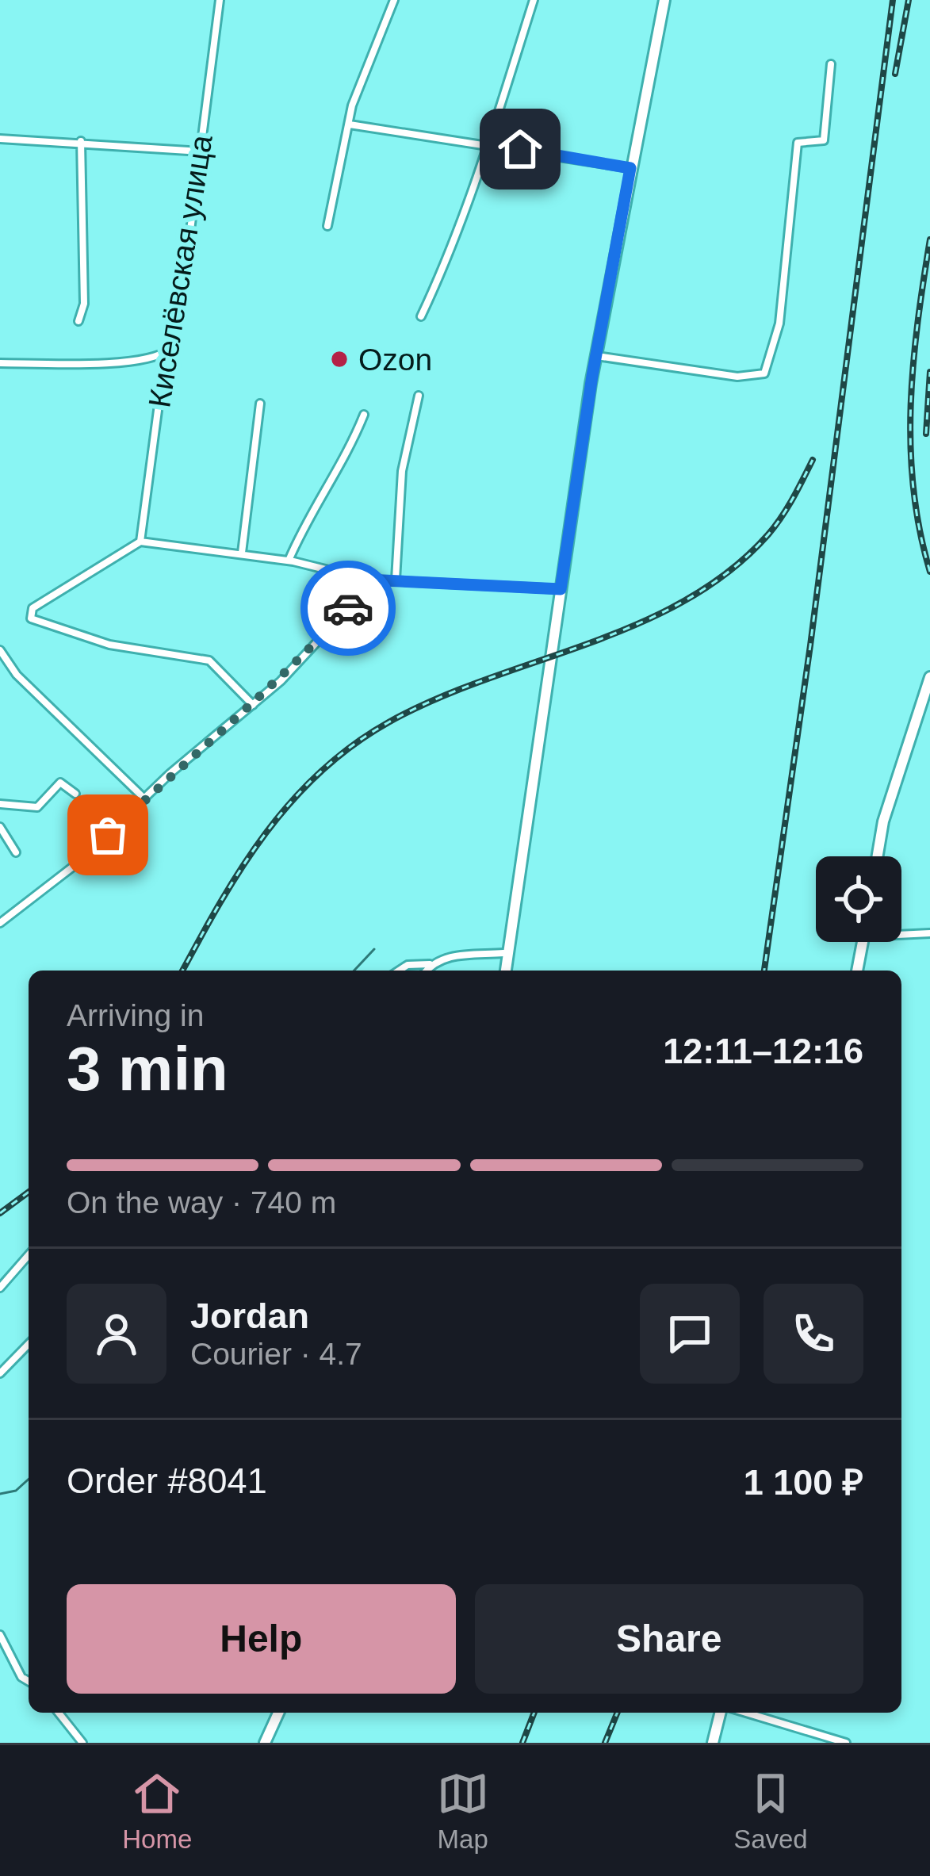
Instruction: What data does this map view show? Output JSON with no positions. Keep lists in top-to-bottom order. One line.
{"streets":{"street":["Киселёвская улица"]},"places":["Ozon"],"page":{"heading":["3 min","Arriving in","12:11–12:16"],"panel":["Jordan","Courier · 4.7","Order #8041","1 100 ₽"],"bar":"On the way · 740 m","buttons":["Help","Share"],"tabs":["Home","Map","Saved"]}}
